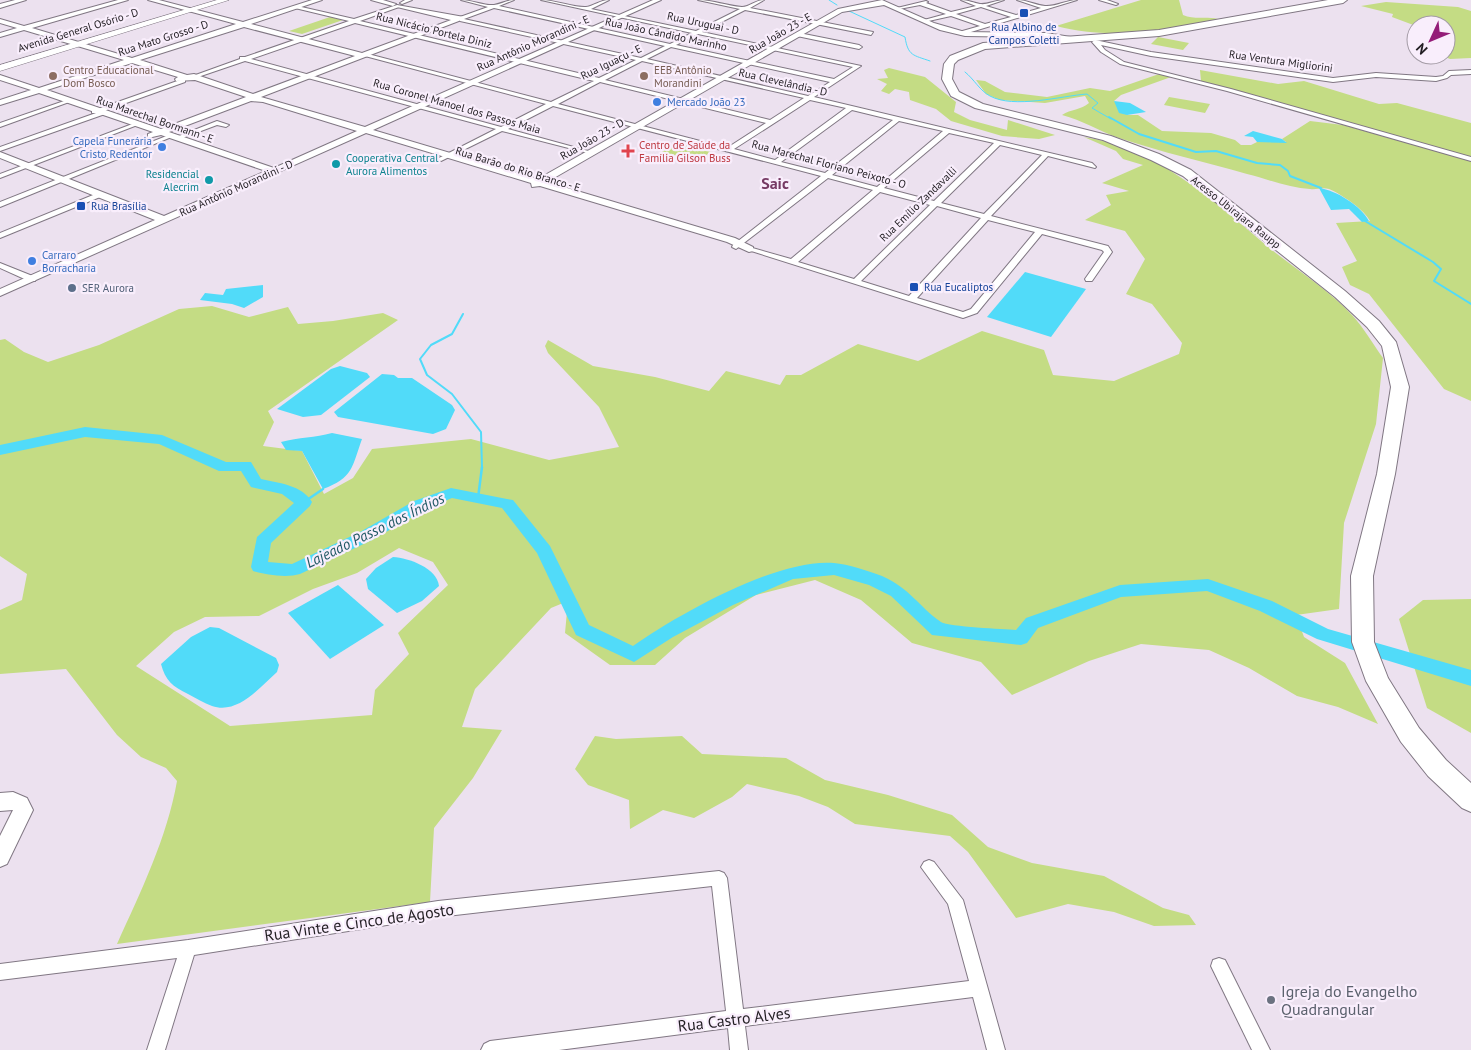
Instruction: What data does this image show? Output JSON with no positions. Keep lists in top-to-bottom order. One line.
{"streets":{"highway":["Acesso Ubirajara Raupp"],"main road":["Avenida General Osório - D"],"street":["Rua Uruguai - D","Rua Nicácio Portela Diniz","Rua João 23 - E","Rua João Cândido Marinho","Rua Mato Grosso - D","Rua Antônio Morandini - E","Rua Ventura Migliorini","Rua Iguaçu - E","Rua Clevelândia - D","Rua Coronel Manoel dos Passos Maia","Rua Marechal Bormann - E","Rua João 23 - D","Rua Marechal Floriano Peixoto - O","Rua Barão do Rio Branco - E","Rua Antônio Morandini - D","Rua Emílio Zandavalli","Rua Vinte e Cinco de Agosto","Rua Castro Alves"]},"crossings":[["Rua Uruguai - D","Rua João 23 - E"],["Rua Uruguai - D","Rua João Cândido Marinho"],["Rua Uruguai - D","Rua Antônio Morandini - E"],["Rua Uruguai - D","Rua Iguaçu - E"],["Avenida General Osório - D","Rua Marechal Floriano Peixoto - O"],["Avenida General Osório - D","Rua Barão do Rio Branco - E"],["Rua Nicácio Portela Diniz","Rua João 23 - E"],["Rua Nicácio Portela Diniz","Rua Mato Grosso - D"],["Rua Nicácio Portela Diniz","Rua Antônio Morandini - E"],["Rua Nicácio Portela Diniz","Rua Iguaçu - E"],["Rua João 23 - E","Rua João Cândido Marinho"],["Rua João 23 - E","Rua Clevelândia - D"],["Rua João 23 - E","Rua João 23 - D"],["Rua João 23 - E","Rua Marechal Floriano Peixoto - O"],["Rua João Cândido Marinho","Rua Antônio Morandini - E"],["Rua João Cândido Marinho","Rua Iguaçu - E"],["Rua Mato Grosso - D","Rua Marechal Bormann - E"],["Rua Mato Grosso - D","Rua Marechal Floriano Peixoto - O"],["Rua Mato Grosso - D","Rua Barão do Rio Branco - E"],["Rua Antônio Morandini - E","Rua Clevelândia - D"],["Rua Antônio Morandini - E","Rua Marechal Floriano Peixoto - O"],["Rua Antônio Morandini - E","Rua Antônio Morandini - D"],["Rua Iguaçu - E","Rua Clevelândia - D"],["Rua Iguaçu - E","Rua Coronel Manoel dos Passos Maia"],["Rua Iguaçu - E","Rua Marechal Floriano Peixoto - O"],["Rua Iguaçu - E","Rua Barão do Rio Branco - E"],["Rua Clevelândia - D","Rua Emílio Zandavalli"],["Rua Coronel Manoel dos Passos Maia","Rua João 23 - D"],["Rua Coronel Manoel dos Passos Maia","Rua Antônio Morandini - D"],["Rua Marechal Bormann - E","Rua Antônio Morandini - D"],["Rua João 23 - D","Rua Marechal Floriano Peixoto - O"],["Rua João 23 - D","Rua Barão do Rio Branco - E"],["Rua Marechal Floriano Peixoto - O","Rua Barão do Rio Branco - E"],["Rua Marechal Floriano Peixoto - O","Rua Antônio Morandini - D"],["Rua Marechal Floriano Peixoto - O","Rua Emílio Zandavalli"],["Rua Barão do Rio Branco - E","Rua Antônio Morandini - D"],["Rua Barão do Rio Branco - E","Rua Emílio Zandavalli"],["Rua Vinte e Cinco de Agosto","Rua Castro Alves"]],"districts":["Saic"],"water":["Lajeado Passo dos Índios"],"places":{"transit":["Rua Albino de Campos Coletti","Rua Brasília","Rua Eucaliptos"],"other":["Centro Educacional Dom Bosco","EEB Antônio Morandini","Mercado João 23","Capela Funerária Cristo Redentor","Cooperativa Central Aurora Alimentos","Residencial Alecrim","Carraro Borracharia","SER Aurora","Igreja do Evangelho Quadrangular"],"health":["Centro de Saúde da Família Gilson Buss"]},"north":"bottom left"}
